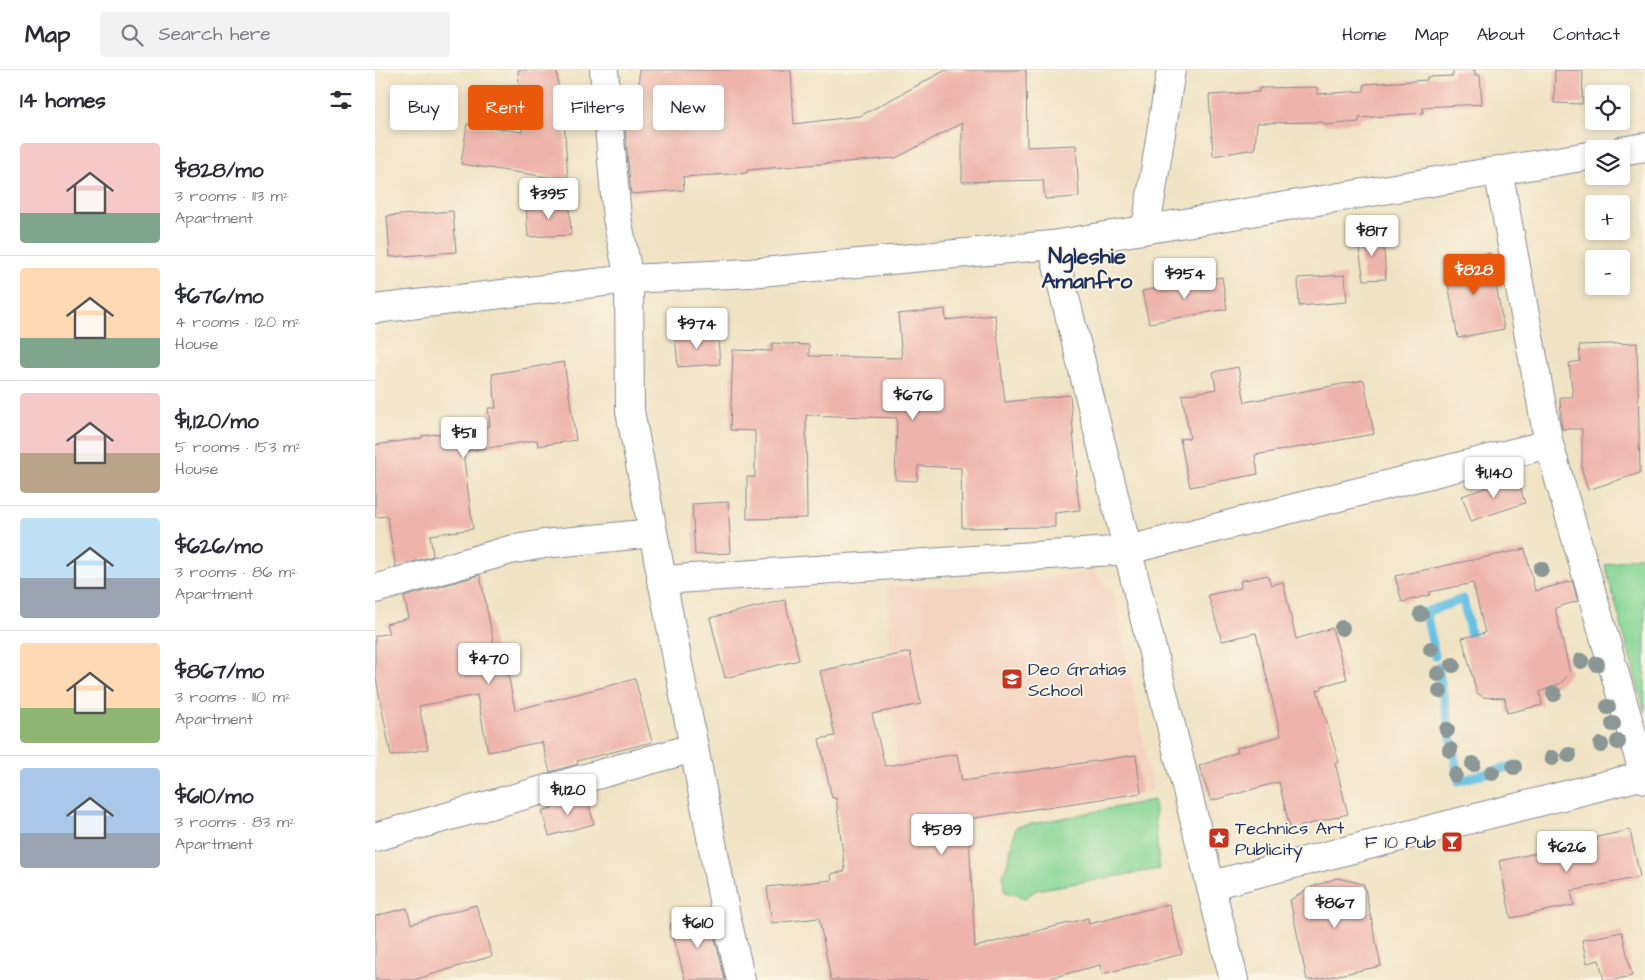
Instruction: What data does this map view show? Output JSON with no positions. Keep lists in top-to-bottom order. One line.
{"districts":["Ngleshie Amanfro"],"places":{"school or university":["Deo Gratias School"],"place":["Technics Art Publicity"],"bar":["F 10 Pub"]},"page":{"header":"Map","search":"Search here","nav":["Home","Map","About","Contact"],"heading":"14 homes","map_buttons":["+","−"],"chip":["Buy","Rent","Filters","New"],"list":[{"name":"$828/mo","note":"3 rooms · 113 m² · Apartment"},{"name":"$676/mo","note":"4 rooms · 120 m² · House"},{"name":"$1,120/mo","note":"5 rooms · 153 m² · House"},{"name":"$626/mo","note":"3 rooms · 86 m² · Apartment"},{"name":"$867/mo","note":"3 rooms · 110 m² · Apartment"},{"name":"$610/mo","note":"3 rooms · 83 m² · Apartment"}],"price":["$395","$817","$828","$954","$974","$676","$511","$1,140","$470","$1,120","$589","$626","$867","$610"]}}
